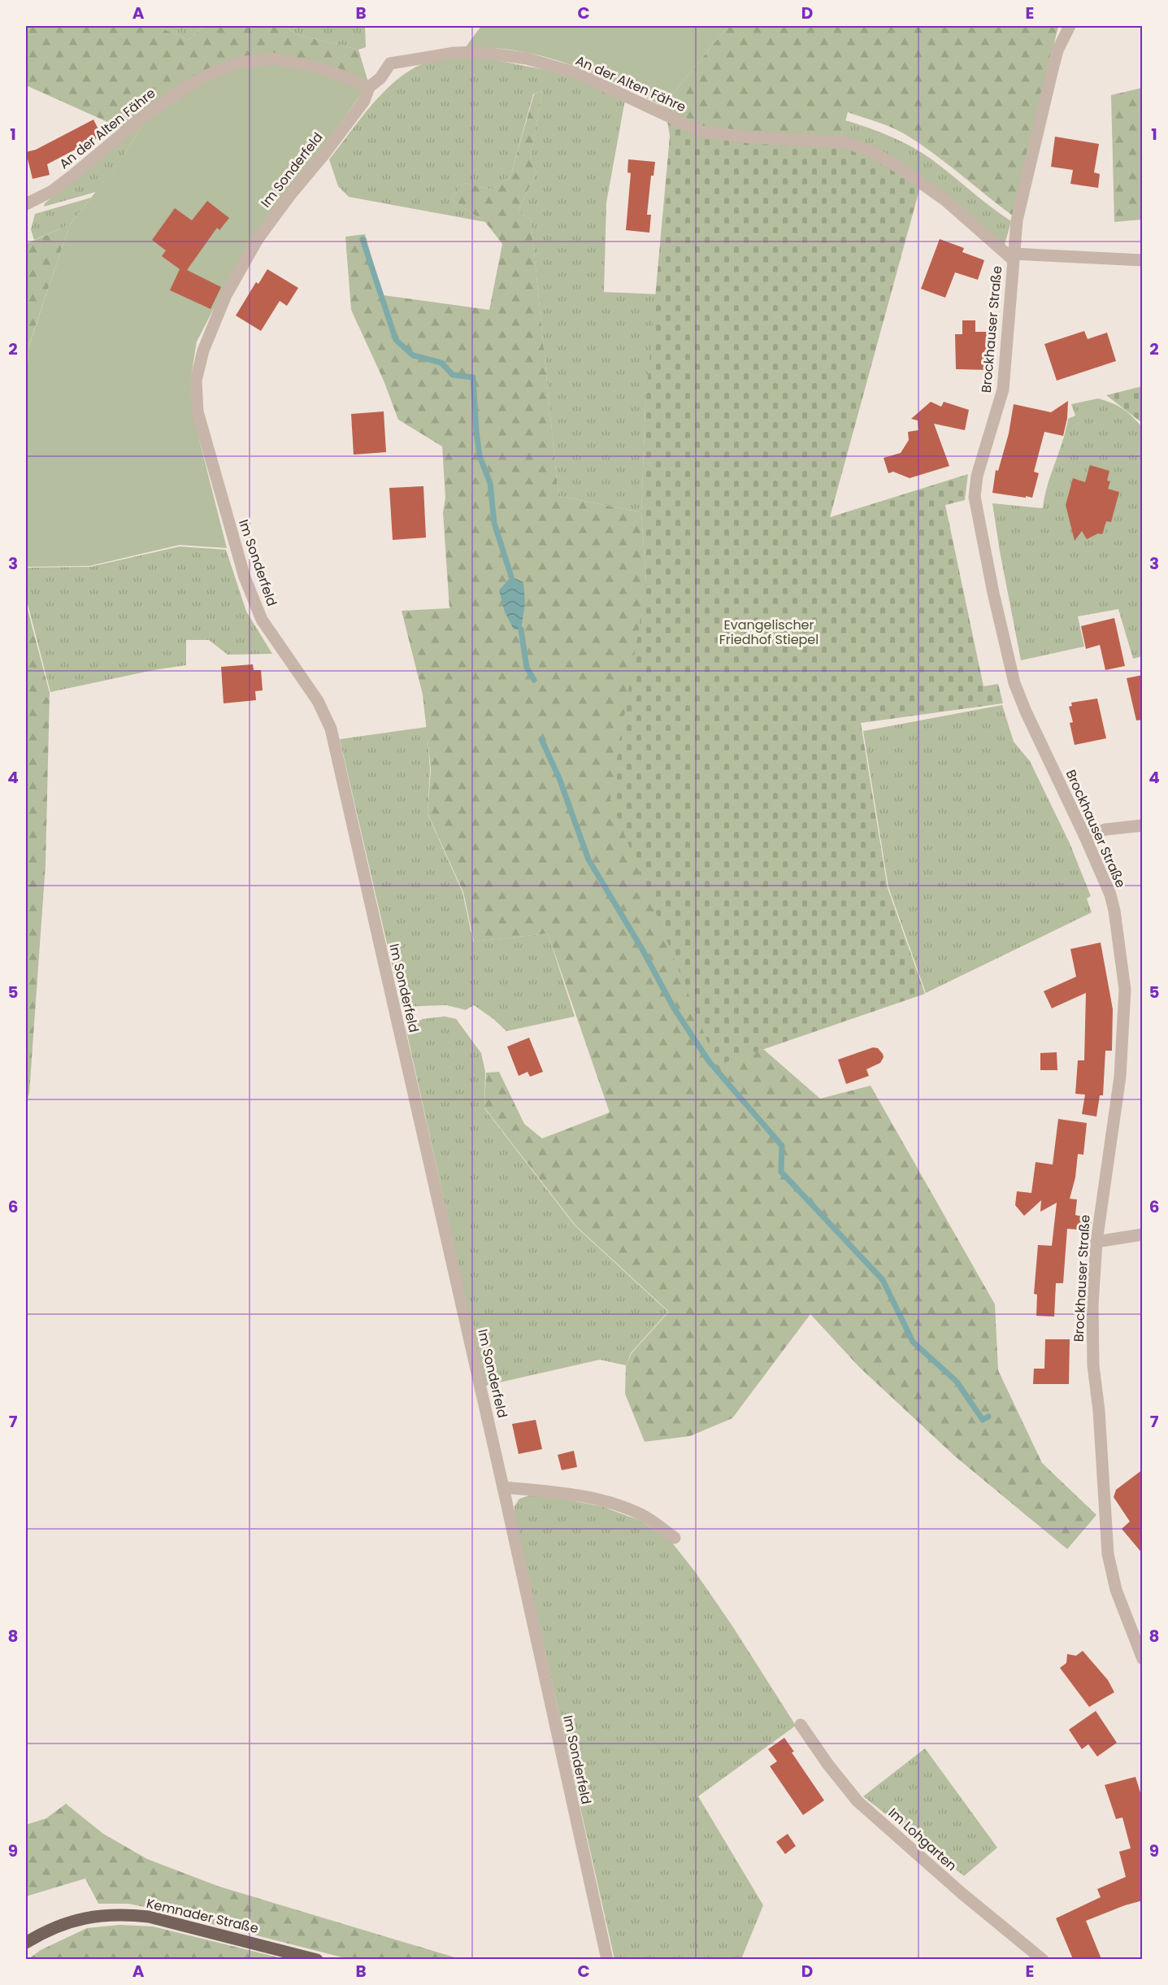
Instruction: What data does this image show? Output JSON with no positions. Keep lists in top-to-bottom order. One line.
{"streets":{"main road":["Kemnader Straße"],"street":["An der Alten Fähre","Im Sonderfeld","Brockhauser Straße","Im Lohgarten"]},"crossings":[["An der Alten Fähre","Im Sonderfeld"],["An der Alten Fähre","Brockhauser Straße"]],"parks":["Evangelischer Friedhof Stiepel"],"grid":{"columns":["A","B","C","D","E"],"rows":["1","2","3","4","5","6","7","8","9"]}}
